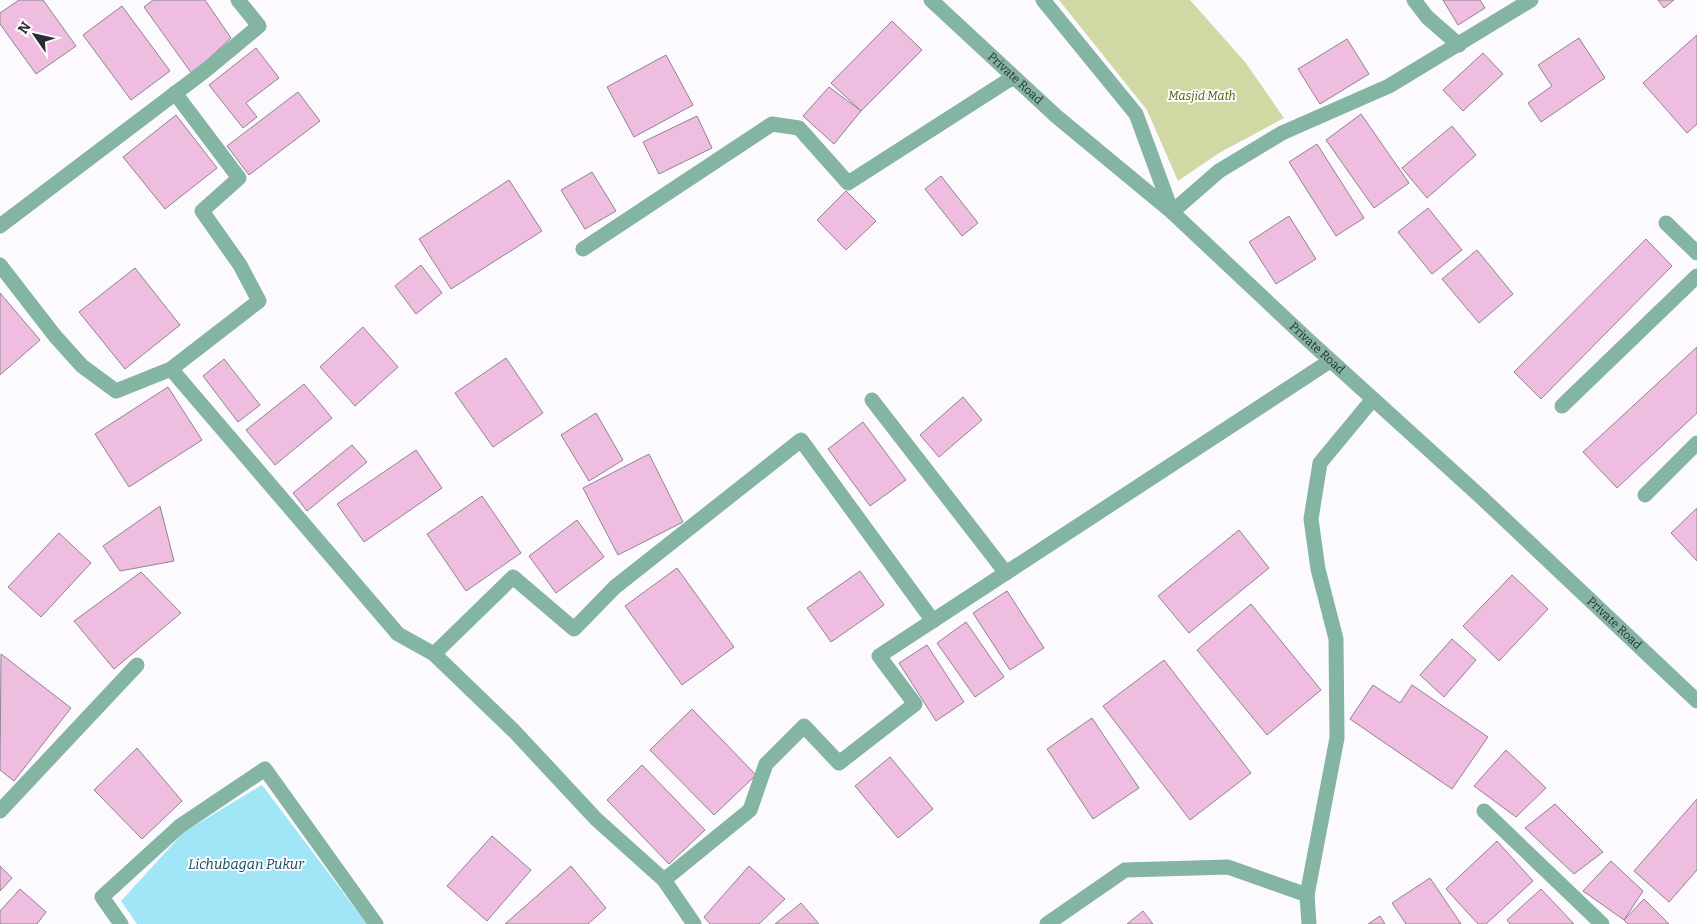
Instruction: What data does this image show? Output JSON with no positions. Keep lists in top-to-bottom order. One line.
{"streets":{"street":["Private Road"]},"water":["Lichubagan Pukur"],"parks":["Masjid Math"],"north":"top left"}
